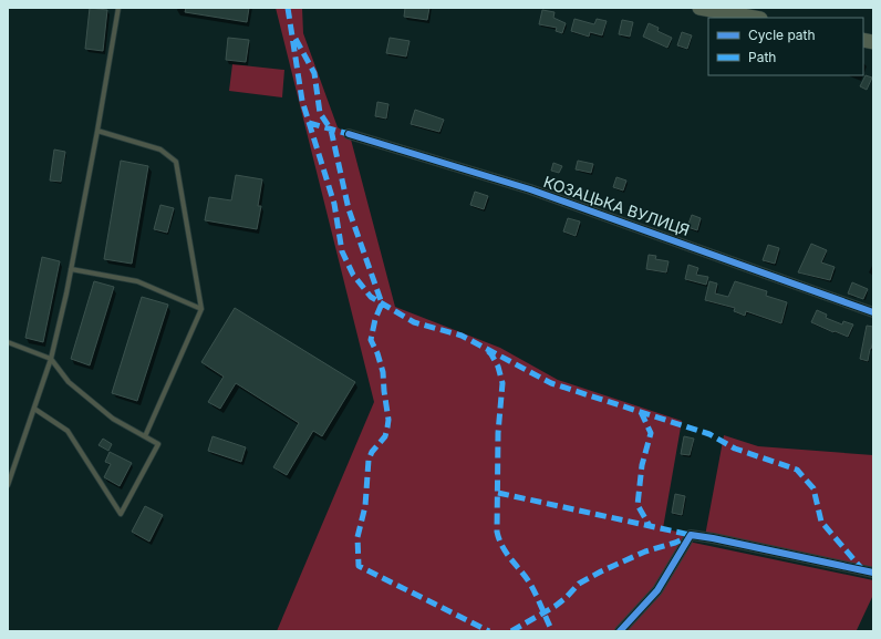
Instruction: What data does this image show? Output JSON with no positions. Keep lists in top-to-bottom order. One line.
{"streets":{"street":["КОЗАЦЬКА ВУЛИЦЯ"]},"legend":["Cycle path","Path"]}
